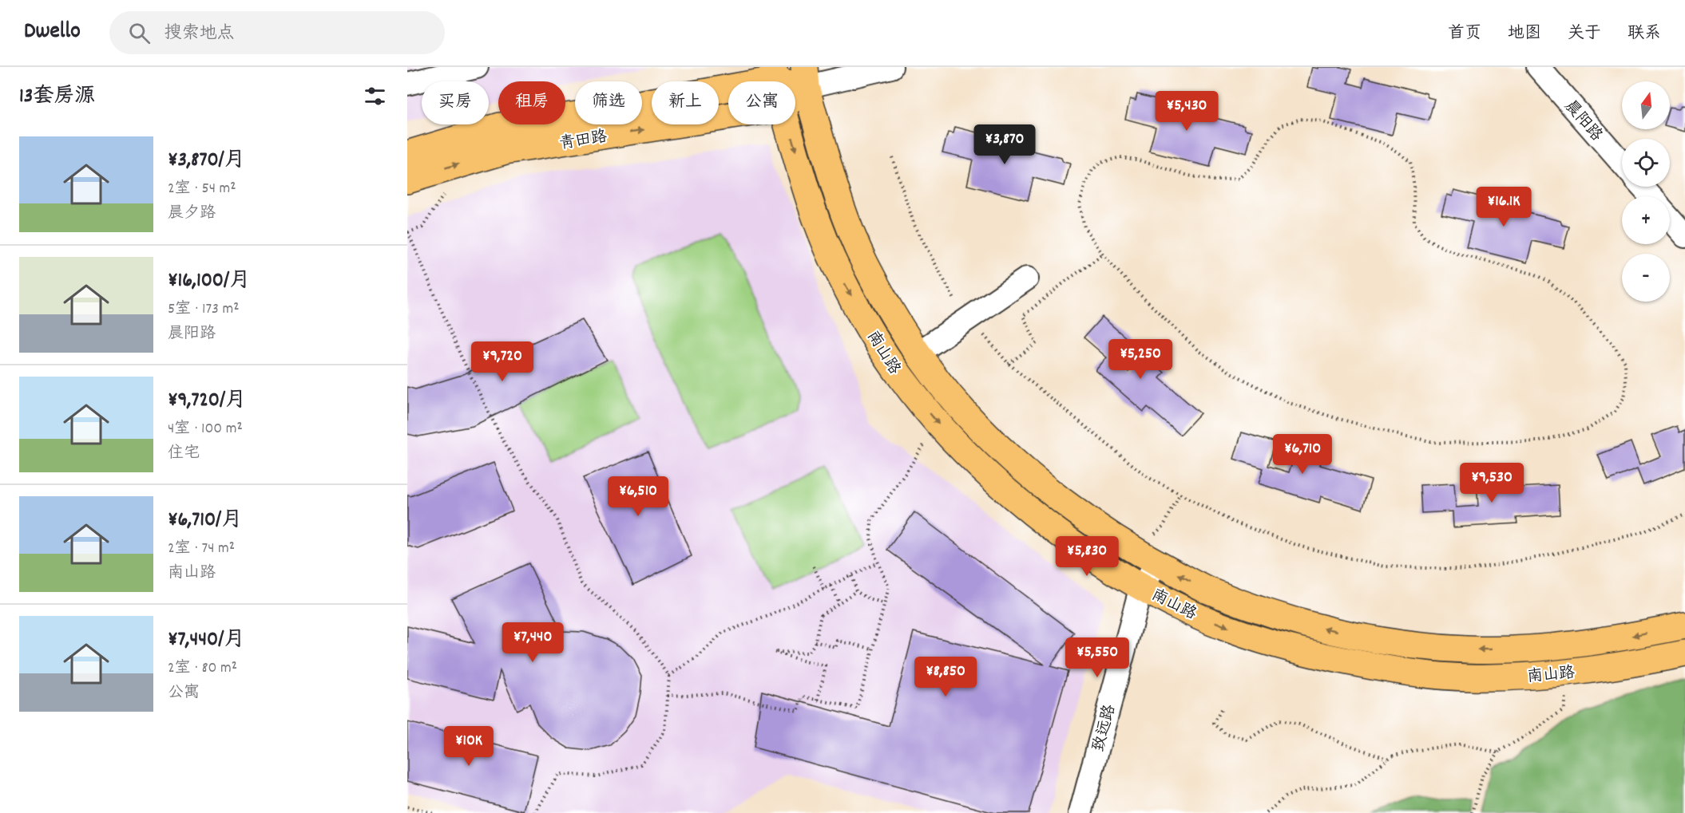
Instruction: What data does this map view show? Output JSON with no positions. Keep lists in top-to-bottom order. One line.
{"streets":{"main road":["青田路","南山路"],"street":["晨阳路","致远路"]},"crossings":[["青田路","南山路"],["南山路","致远路"]],"north":"top","page":{"header":"Dwello","search":"搜索地点","nav":["首页","地图","关于","联系"],"heading":"13套房源","map_buttons":["+","−"],"chip":["买房","租房","筛选","新上","公寓"],"price":["¥5,430","¥3,870","¥16.1K","¥5,250","¥9,720","¥6,710","¥9,530","¥6,510","¥5,830","¥7,440","¥5,550","¥8,850","¥10K"],"list":[{"name":"¥3,870/月","note":"2室 · 54 m² · 晨夕路"},{"name":"¥16,100/月","note":"5室 · 173 m² · 晨阳路"},{"name":"¥9,720/月","note":"4室 · 100 m² · 住宅"},{"name":"¥6,710/月","note":"2室 · 74 m² · 南山路"},{"name":"¥7,440/月","note":"2室 · 80 m² · 公寓"}]}}
